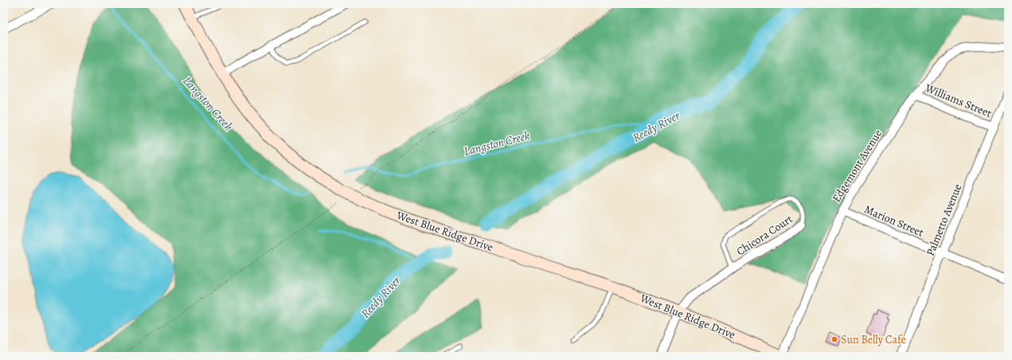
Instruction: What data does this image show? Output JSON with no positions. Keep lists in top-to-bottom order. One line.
{"streets":{"main road":["West Blue Ridge Drive"],"street":["Williams Street","Edgemont Avenue","Palmetto Avenue","Marion Street","Chicora Court"]},"crossings":[["Williams Street","Edgemont Avenue"],["Williams Street","Palmetto Avenue"],["Edgemont Avenue","Marion Street"],["Edgemont Avenue","West Blue Ridge Drive"],["Palmetto Avenue","Marion Street"],["West Blue Ridge Drive","Chicora Court"]],"water":["Langston Creek","Reedy River"],"places":["Sun Belly Cafe"]}
